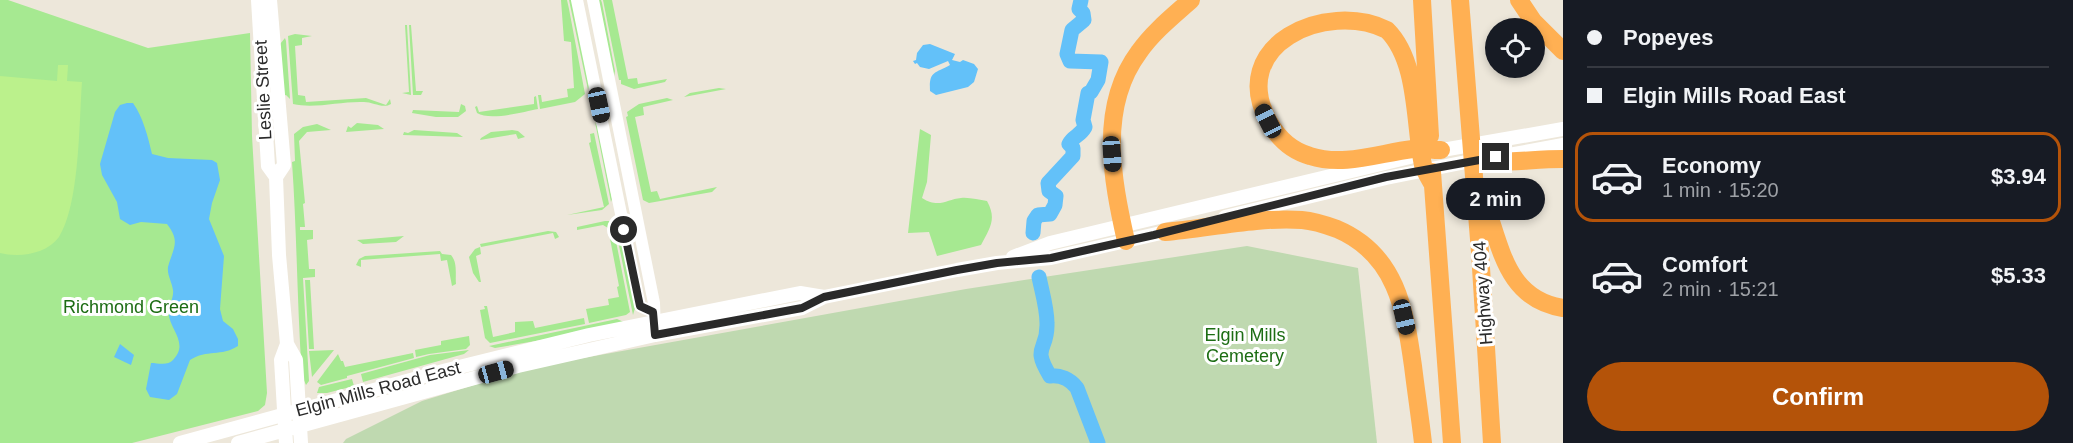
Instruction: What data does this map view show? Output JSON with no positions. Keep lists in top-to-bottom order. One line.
{"streets":{"highway":["Highway 404"],"main road":["Leslie Street","Elgin Mills Road East"]},"crossings":[["Leslie Street","Elgin Mills Road East"]],"parks":["Richmond Green","Elgin Mills Cemetery"],"page":{"banner":["Popeyes","Elgin Mills Road East"],"list":[{"name":"Economy","note":"1 min · 15:20","value":"$3.94"},{"name":"Comfort","note":"2 min · 15:21","value":"$5.33"}],"bubble":"2 min","buttons":"Confirm"}}
